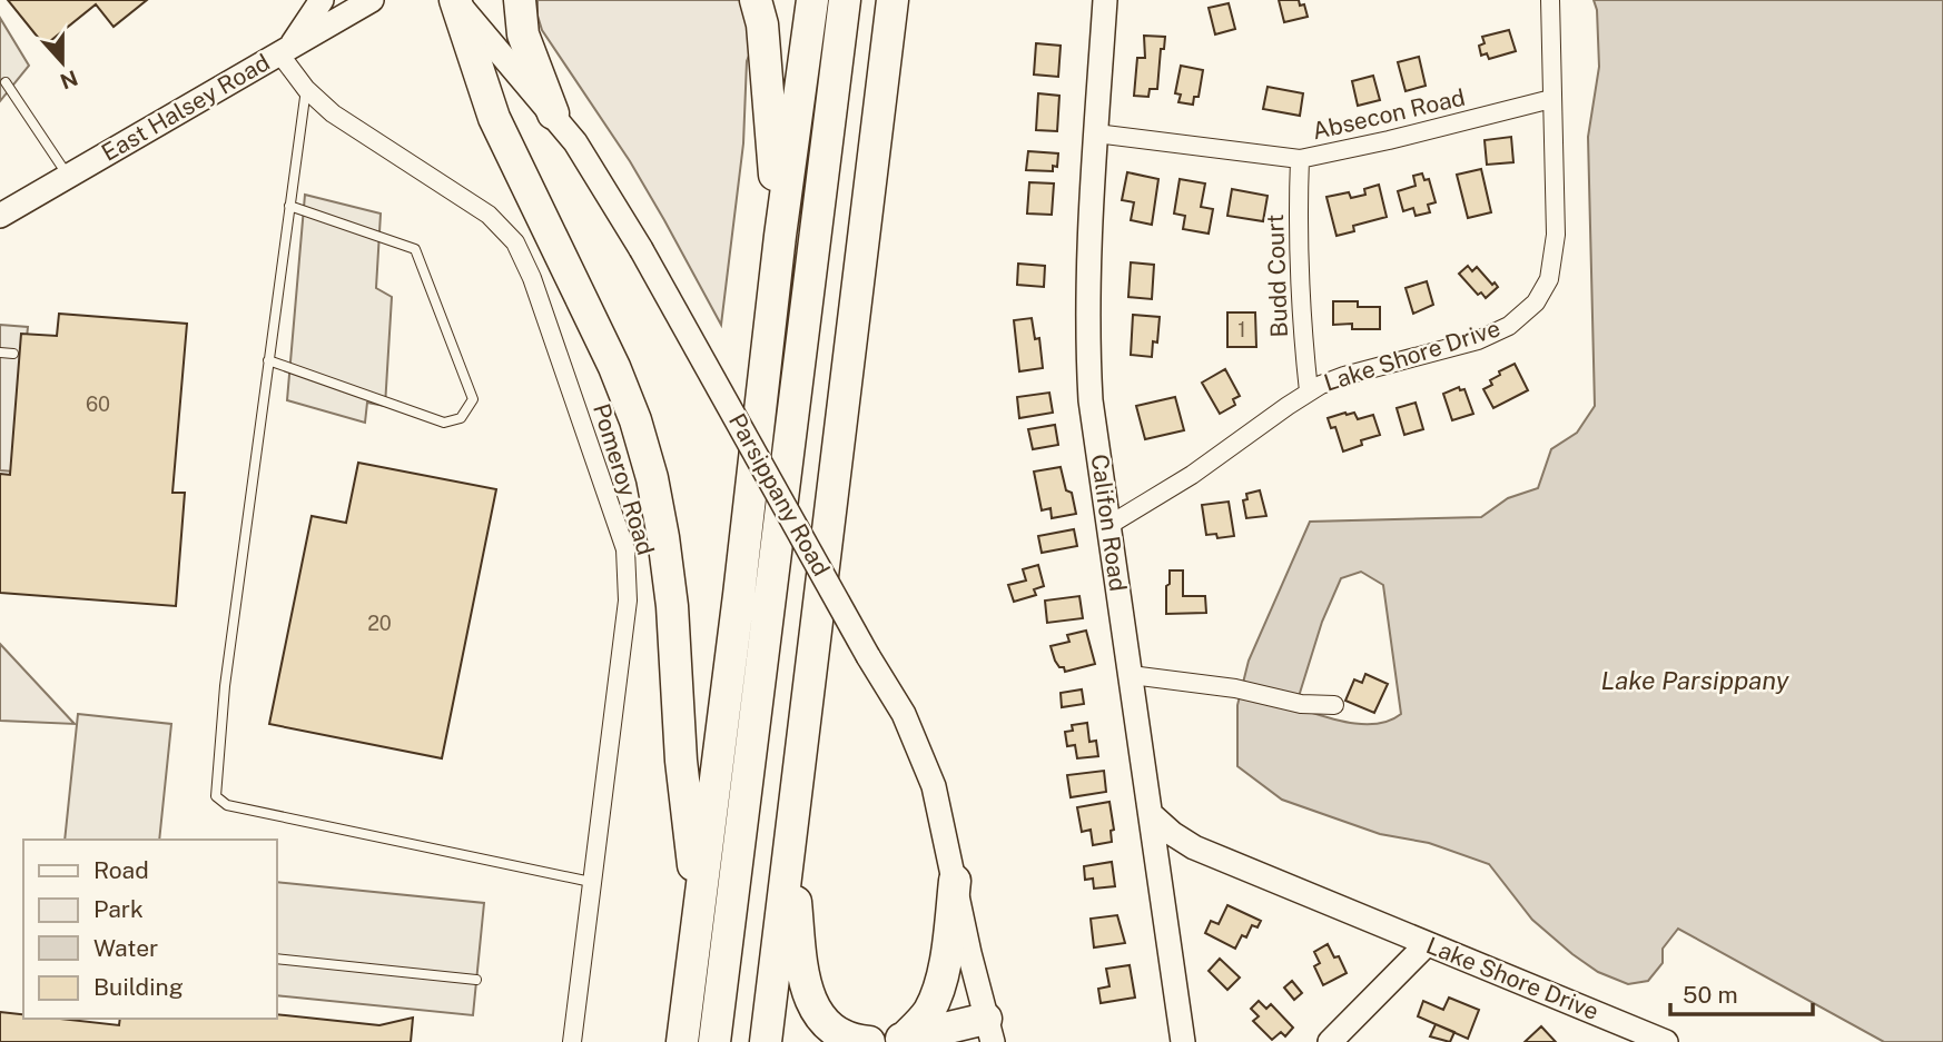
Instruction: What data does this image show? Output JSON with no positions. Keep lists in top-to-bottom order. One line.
{"streets":{"street":["East Halsey Road","Absecon Road","Budd Court","Lake Shore Drive","Pomeroy Road","Parsippany Road","Califon Road"]},"crossings":[["East Halsey Road","Pomeroy Road"],["Absecon Road","Budd Court"],["Absecon Road","Lake Shore Drive"],["Absecon Road","Califon Road"],["Budd Court","Lake Shore Drive"],["Lake Shore Drive","Califon Road"]],"water":["Lake Parsippany"],"house_numbers":["1","60","20"],"legend":["Road","Park","Water","Building"],"scale_bar":"50 m","north":"bottom"}
